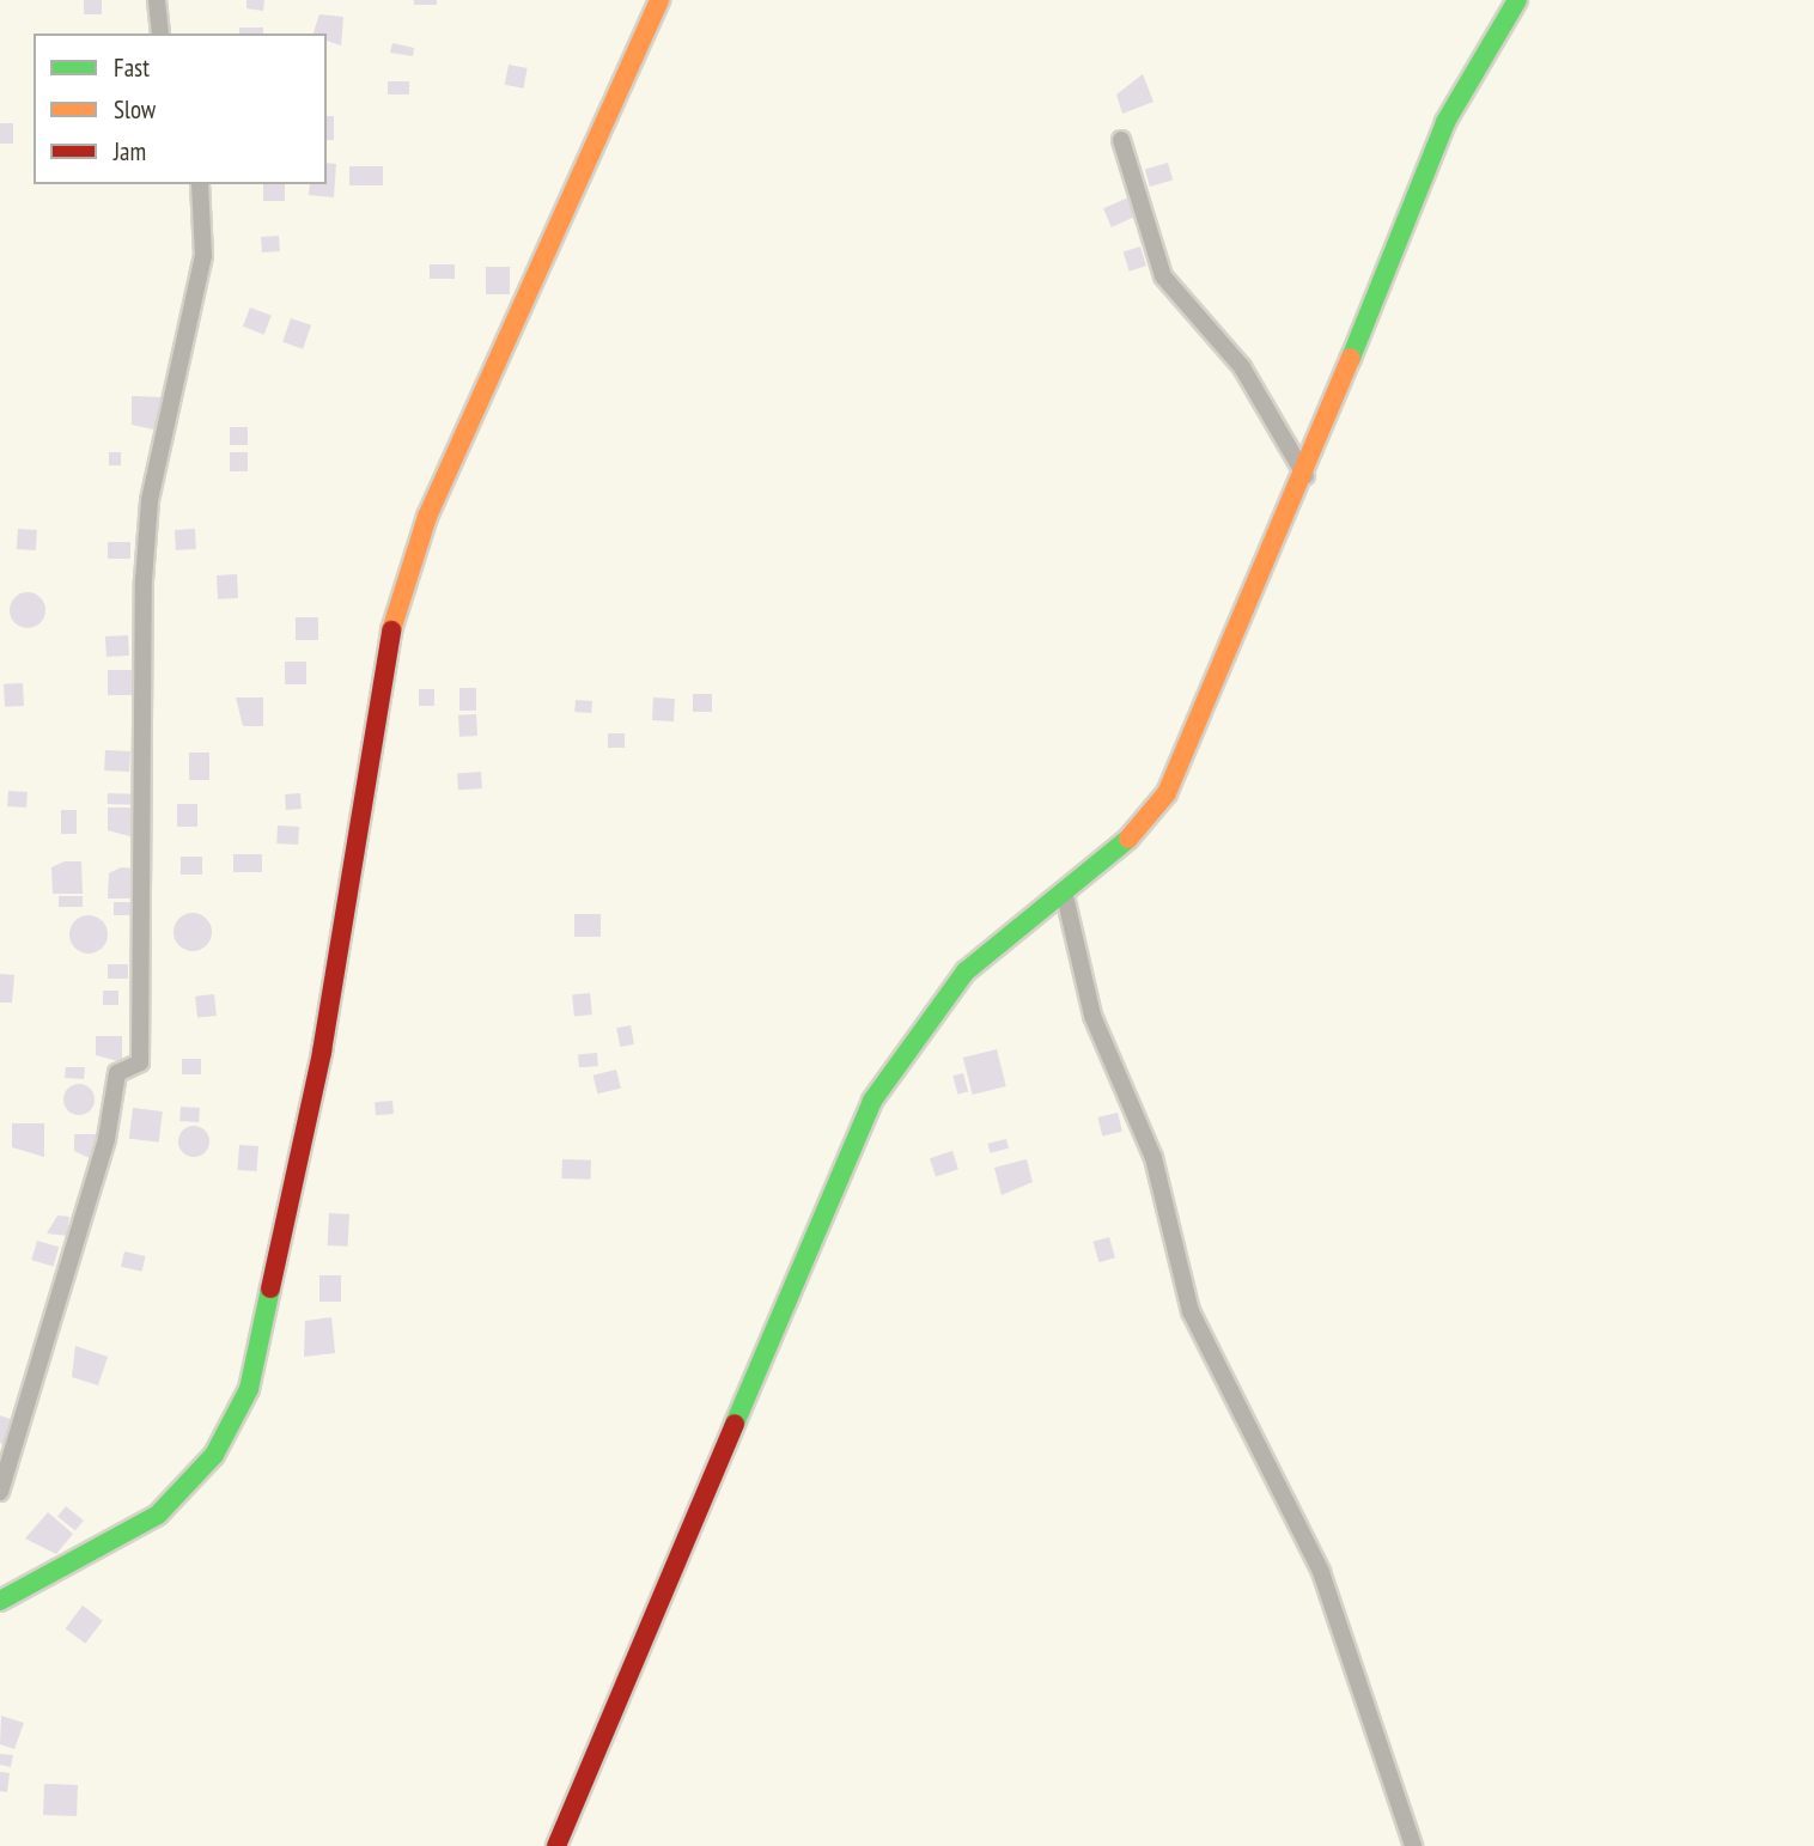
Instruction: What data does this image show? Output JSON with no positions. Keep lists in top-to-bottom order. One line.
{"legend":["Fast","Slow","Jam"]}
